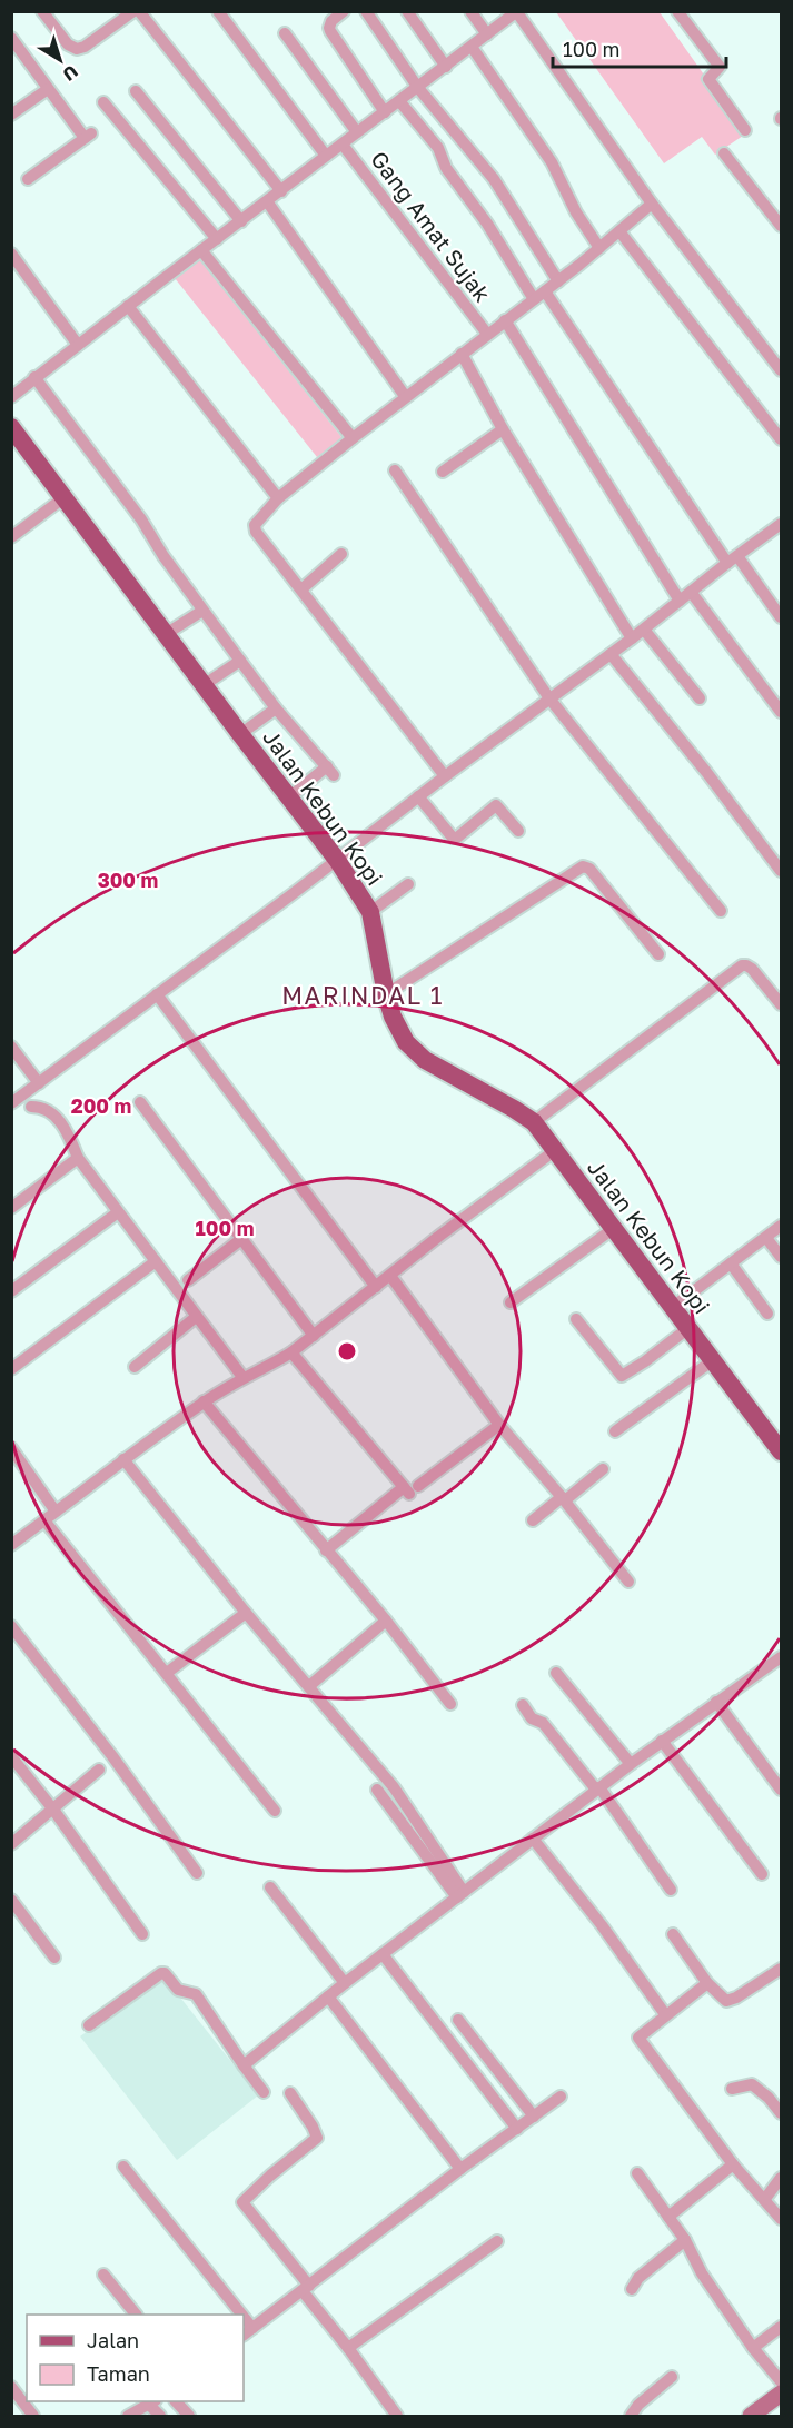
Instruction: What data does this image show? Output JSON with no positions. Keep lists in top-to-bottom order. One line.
{"streets":{"main road":["Jalan Kebun Kopi"],"street":["Gang Amat Sujak"]},"districts":["MARINDAL 1"],"legend":["Jalan","Taman"],"scale_bar":"100 m","north":"bottom right","rings":["300 m","200 m","100 m"]}
